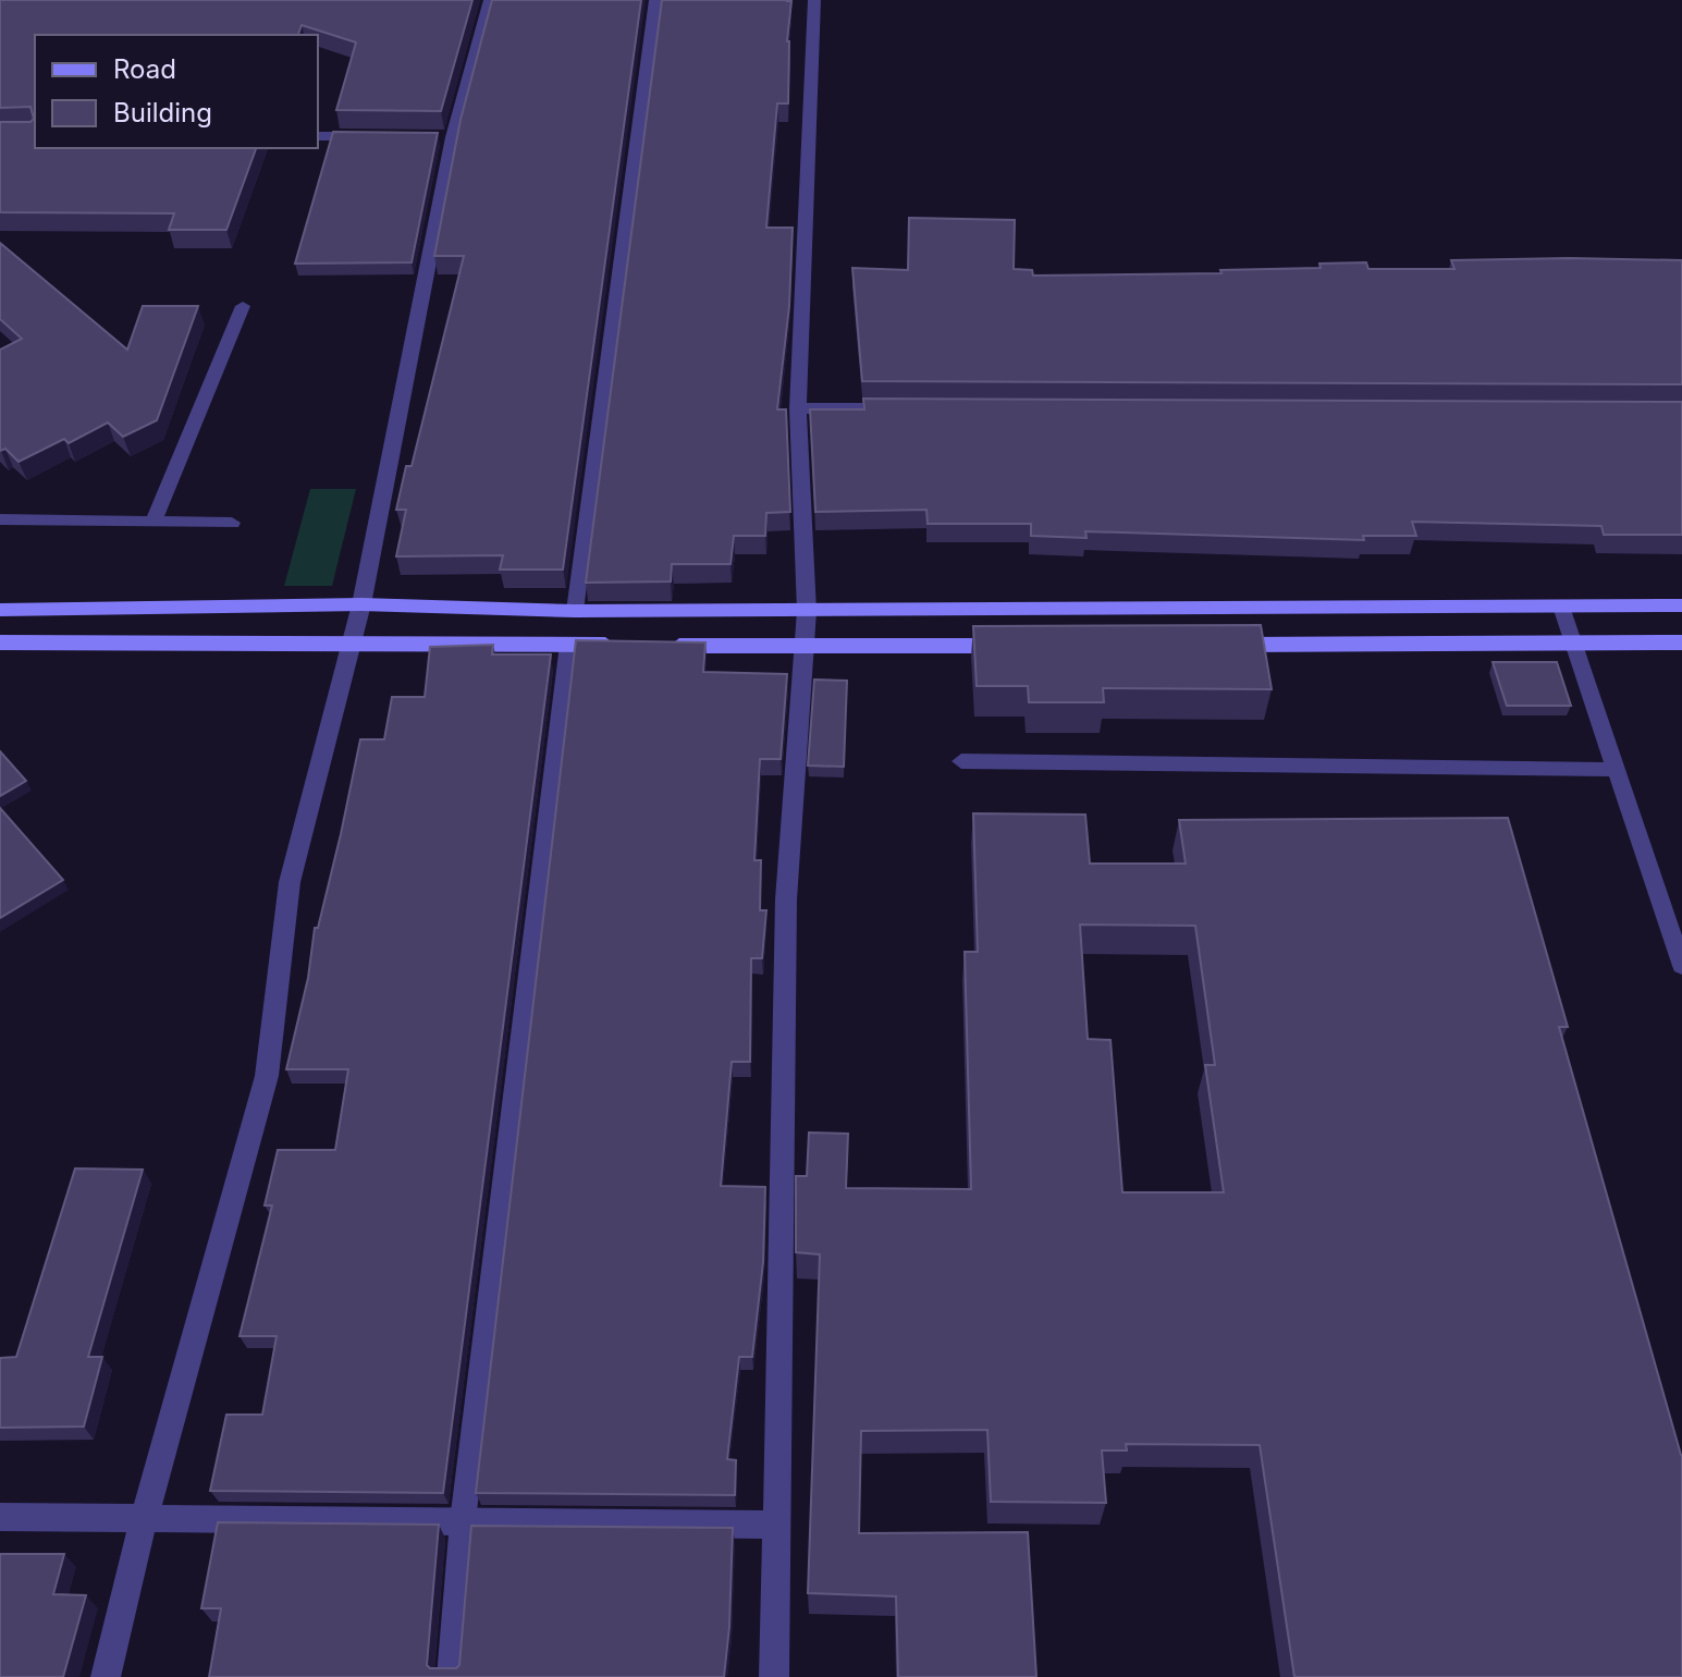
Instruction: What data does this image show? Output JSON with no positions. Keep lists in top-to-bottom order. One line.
{"legend":["Road","Building"]}
